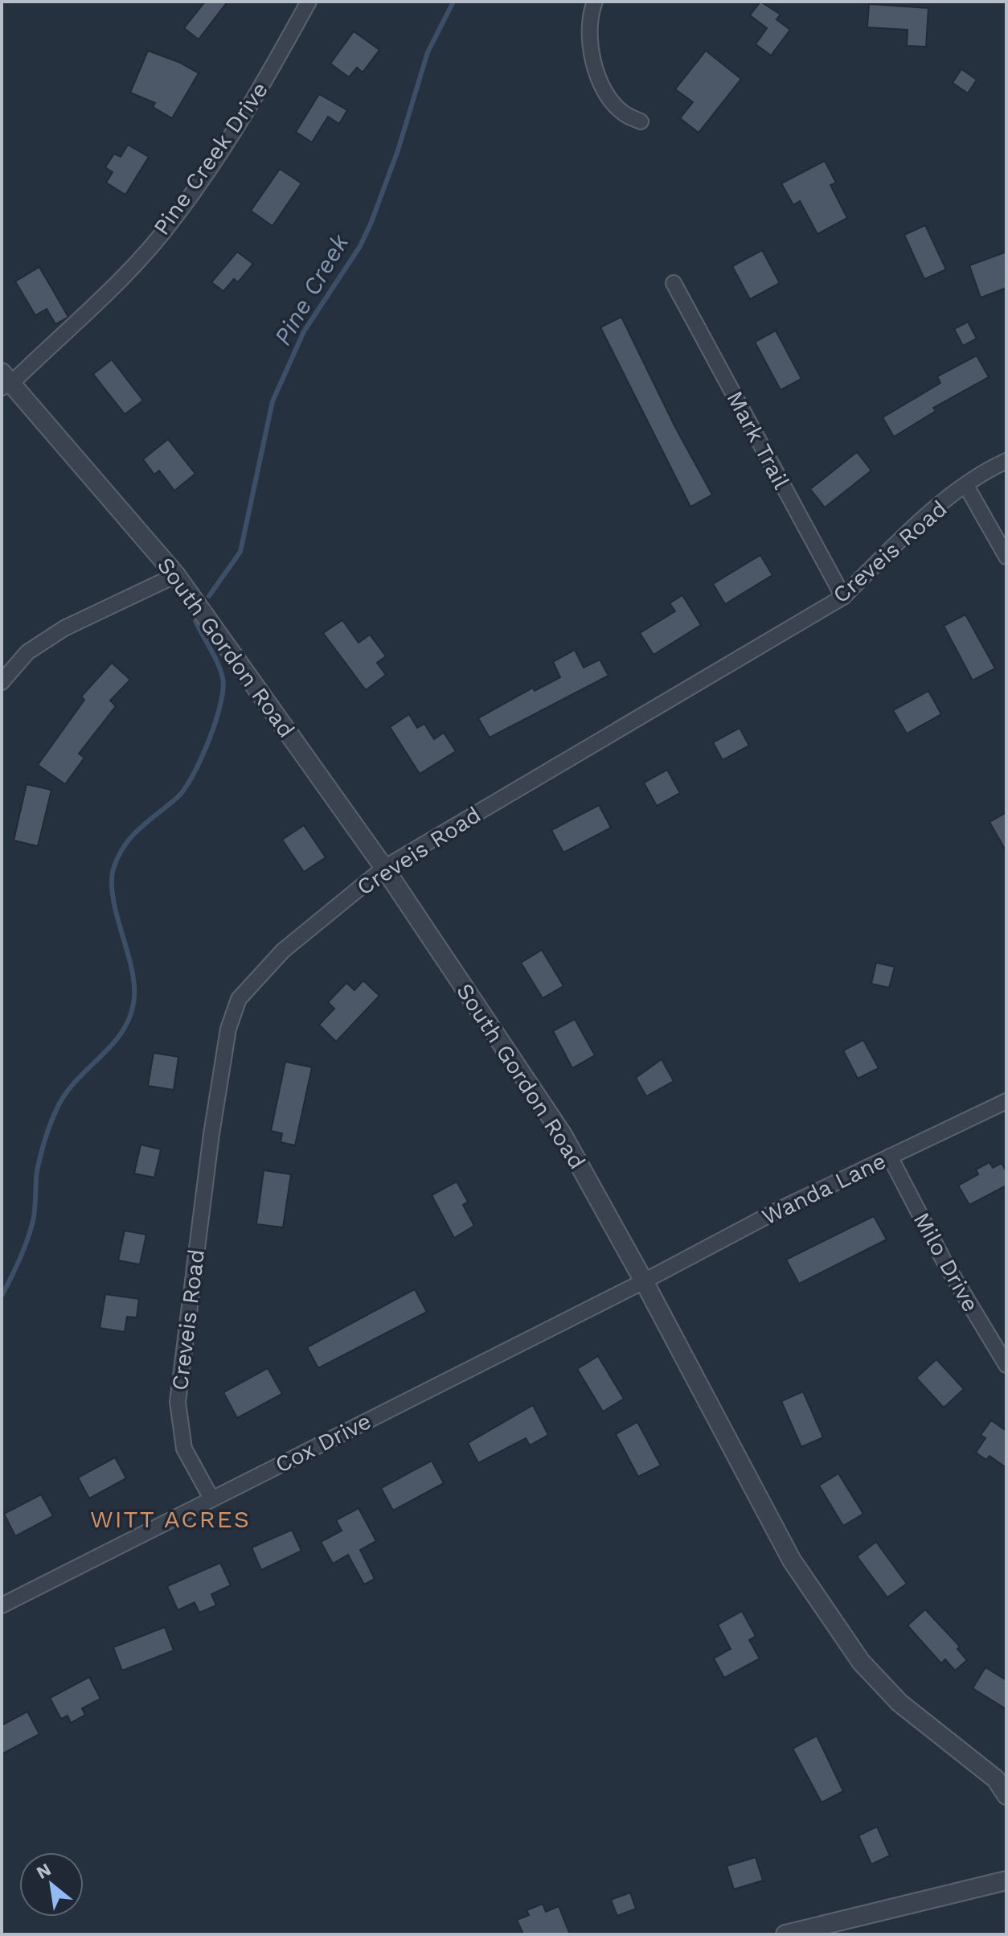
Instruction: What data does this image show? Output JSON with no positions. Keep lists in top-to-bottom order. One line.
{"streets":{"street":["Pine Creek Drive","Mark Trail","Creveis Road","South Gordon Road","Wanda Lane","Milo Drive","Cox Drive"]},"crossings":[["Pine Creek Drive","South Gordon Road"],["Mark Trail","Creveis Road"],["Creveis Road","South Gordon Road"],["Creveis Road","Cox Drive"],["South Gordon Road","Wanda Lane"],["South Gordon Road","Cox Drive"],["Wanda Lane","Milo Drive"],["Wanda Lane","Cox Drive"]],"districts":["WITT ACRES"],"water":["Pine Creek"],"north":"top left"}
